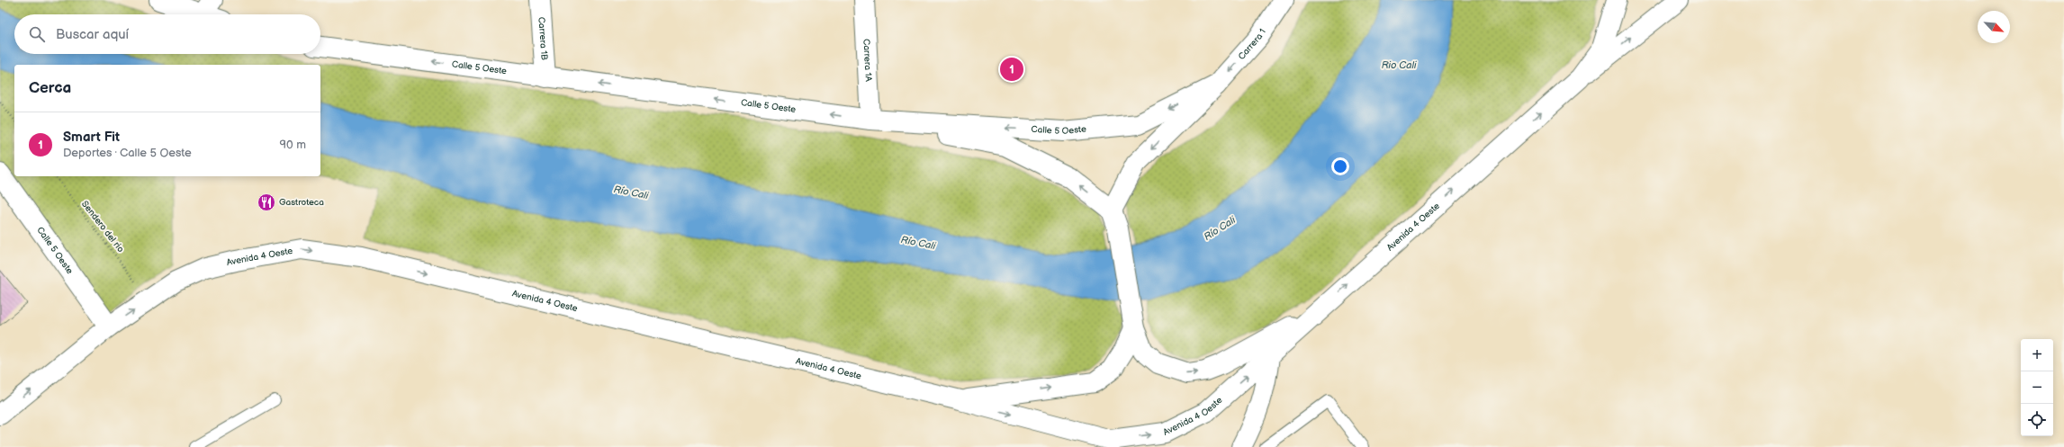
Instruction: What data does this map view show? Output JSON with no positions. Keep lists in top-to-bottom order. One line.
{"streets":{"main road":["Carrera 1B","Carrera 1","Carrera 1A","Calle 5 Oeste","Avenida 4 Oeste"],"path":["Sendero del rio"]},"crossings":[["Carrera 1B","Calle 5 Oeste"],["Carrera 1","Calle 5 Oeste"],["Carrera 1A","Calle 5 Oeste"],["Calle 5 Oeste","Avenida 4 Oeste"]],"one_way":["Carrera 1","Calle 5 Oeste","Avenida 4 Oeste"],"water":["Rio Cali","Río Cali"],"places":{"restaurant":["Gastroteca"]},"north":"bottom right","page":{"search":"Buscar aquí","pins":"1","heading":"Cerca","list":[{"mark":"1","name":"Smart Fit","note":"Deportes · Calle 5 Oeste","value":"90 m"}],"map_buttons":["+","−"]}}
